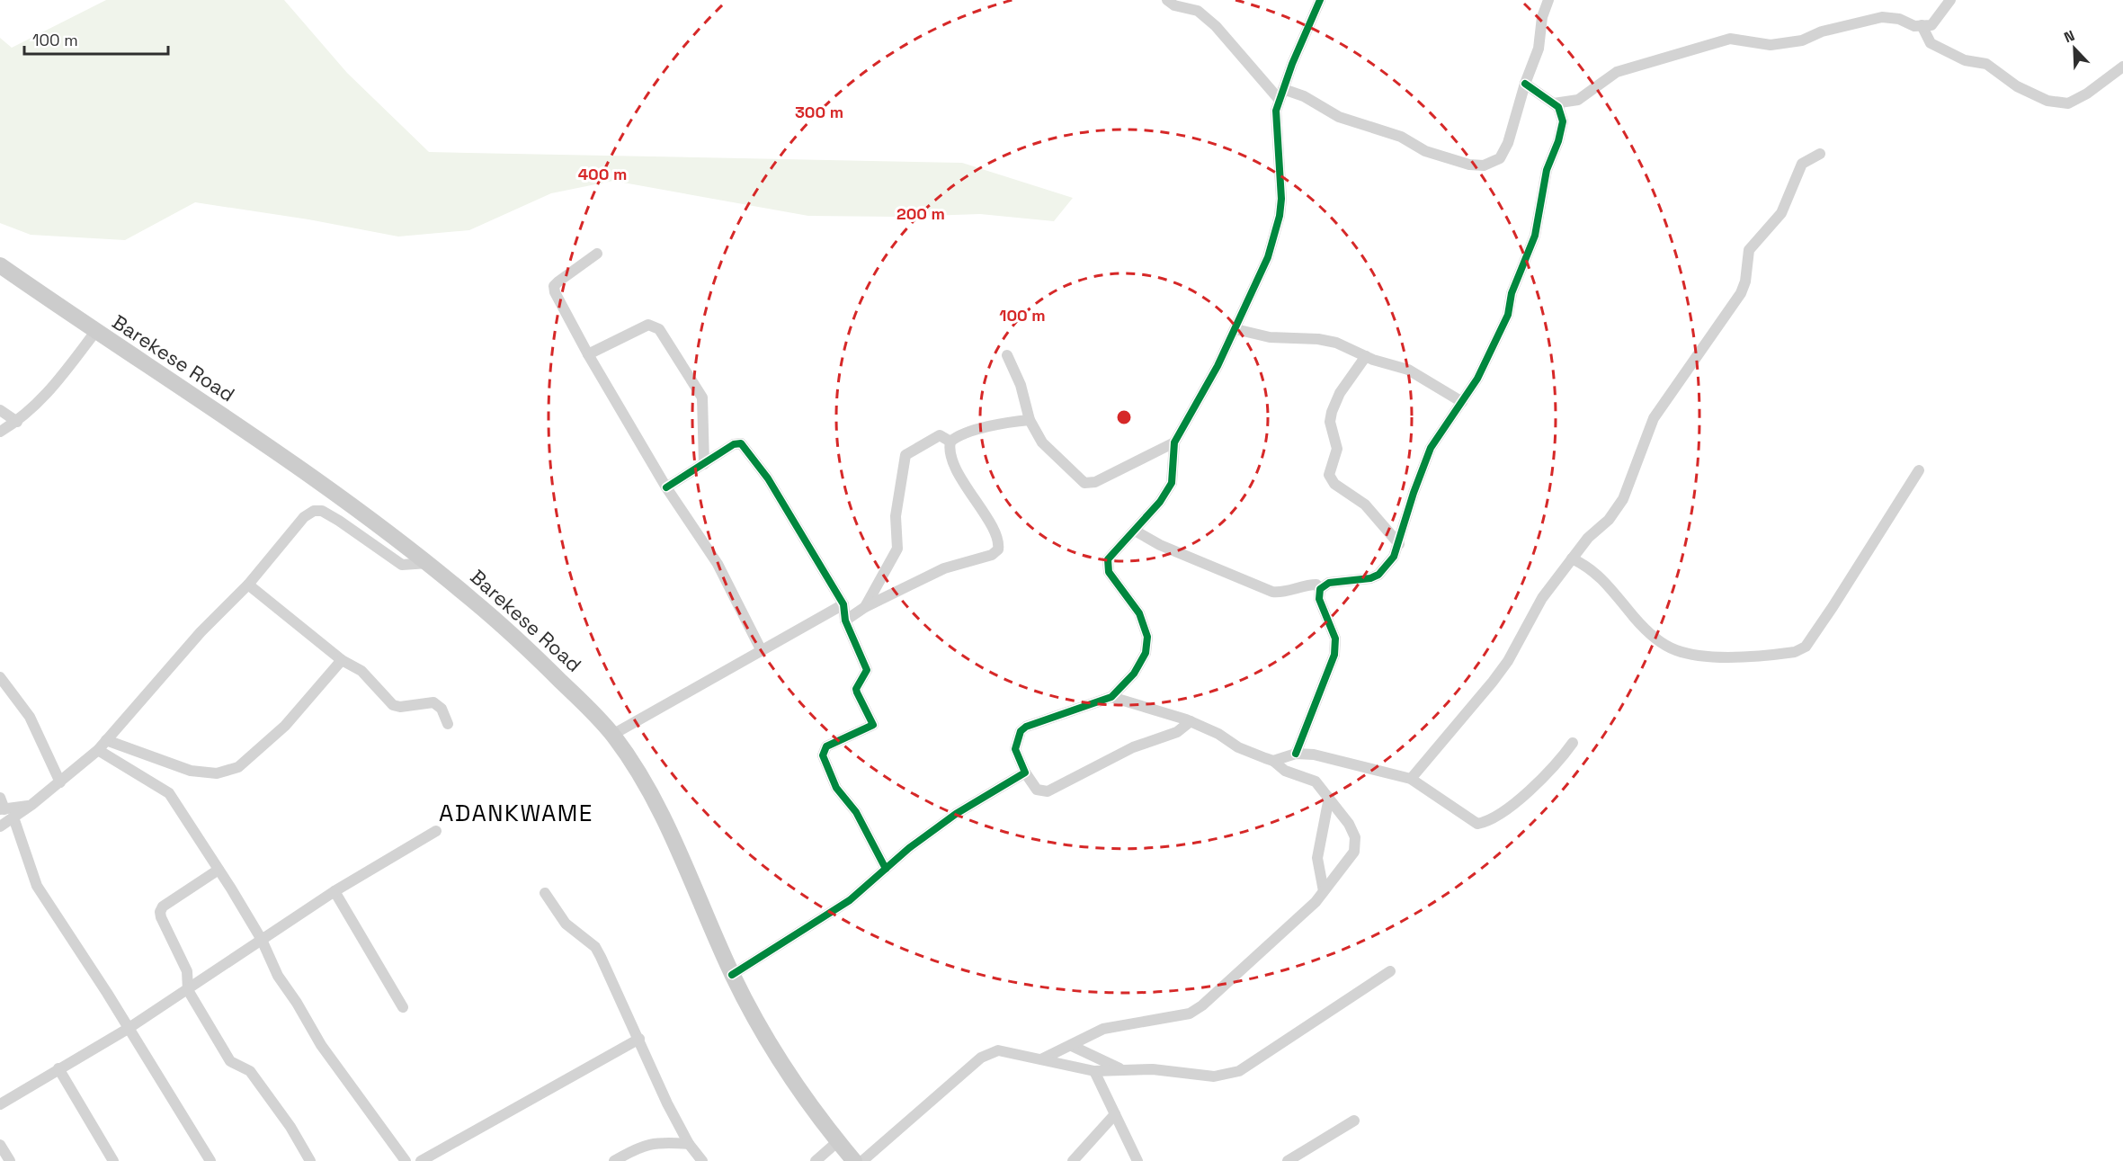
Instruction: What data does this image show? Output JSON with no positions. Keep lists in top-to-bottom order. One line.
{"streets":{"main road":["Barekese Road"]},"districts":["ADANKWAME"],"scale_bar":"100 m","north":"top left","rings":["300 m","400 m","200 m","100 m"]}
